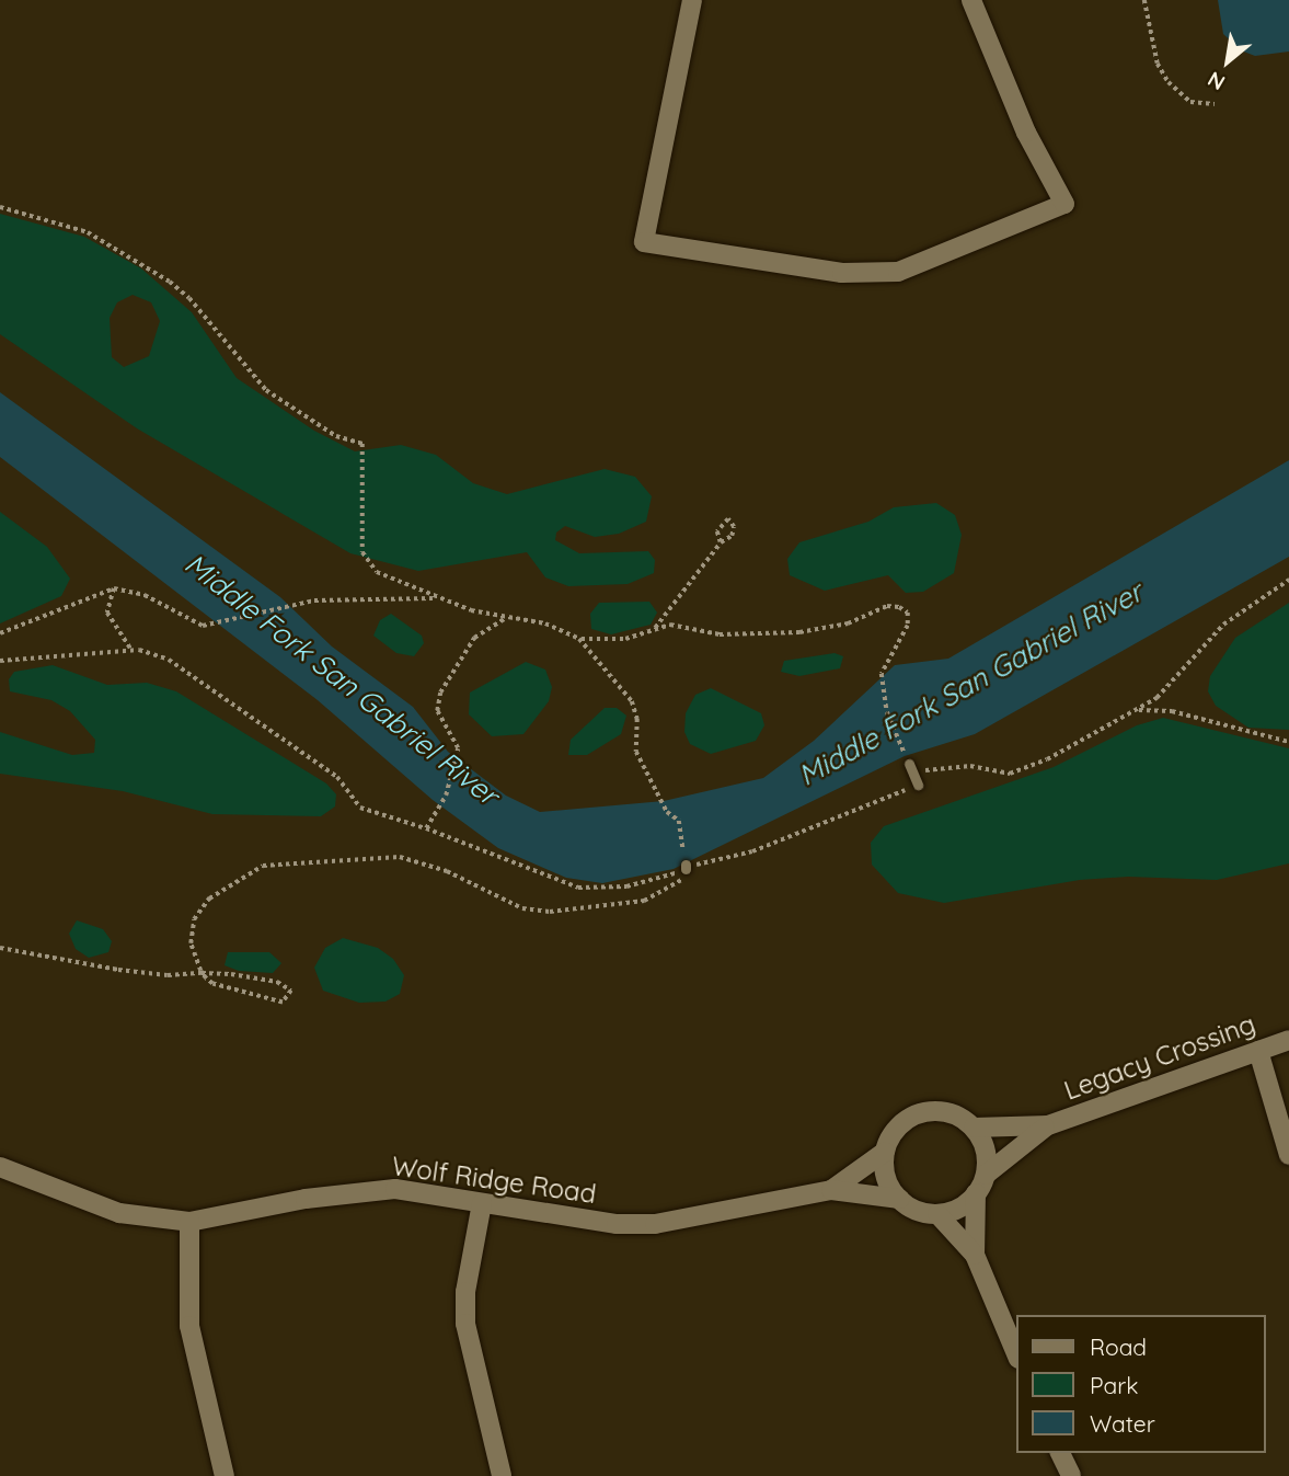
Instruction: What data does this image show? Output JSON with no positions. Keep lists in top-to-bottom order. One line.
{"streets":{"street":["Legacy Crossing","Wolf Ridge Road"]},"crossings":[["Legacy Crossing","Wolf Ridge Road"]],"water":["Middle Fork San Gabriel River"],"legend":["Road","Park","Water"],"north":"bottom left"}
